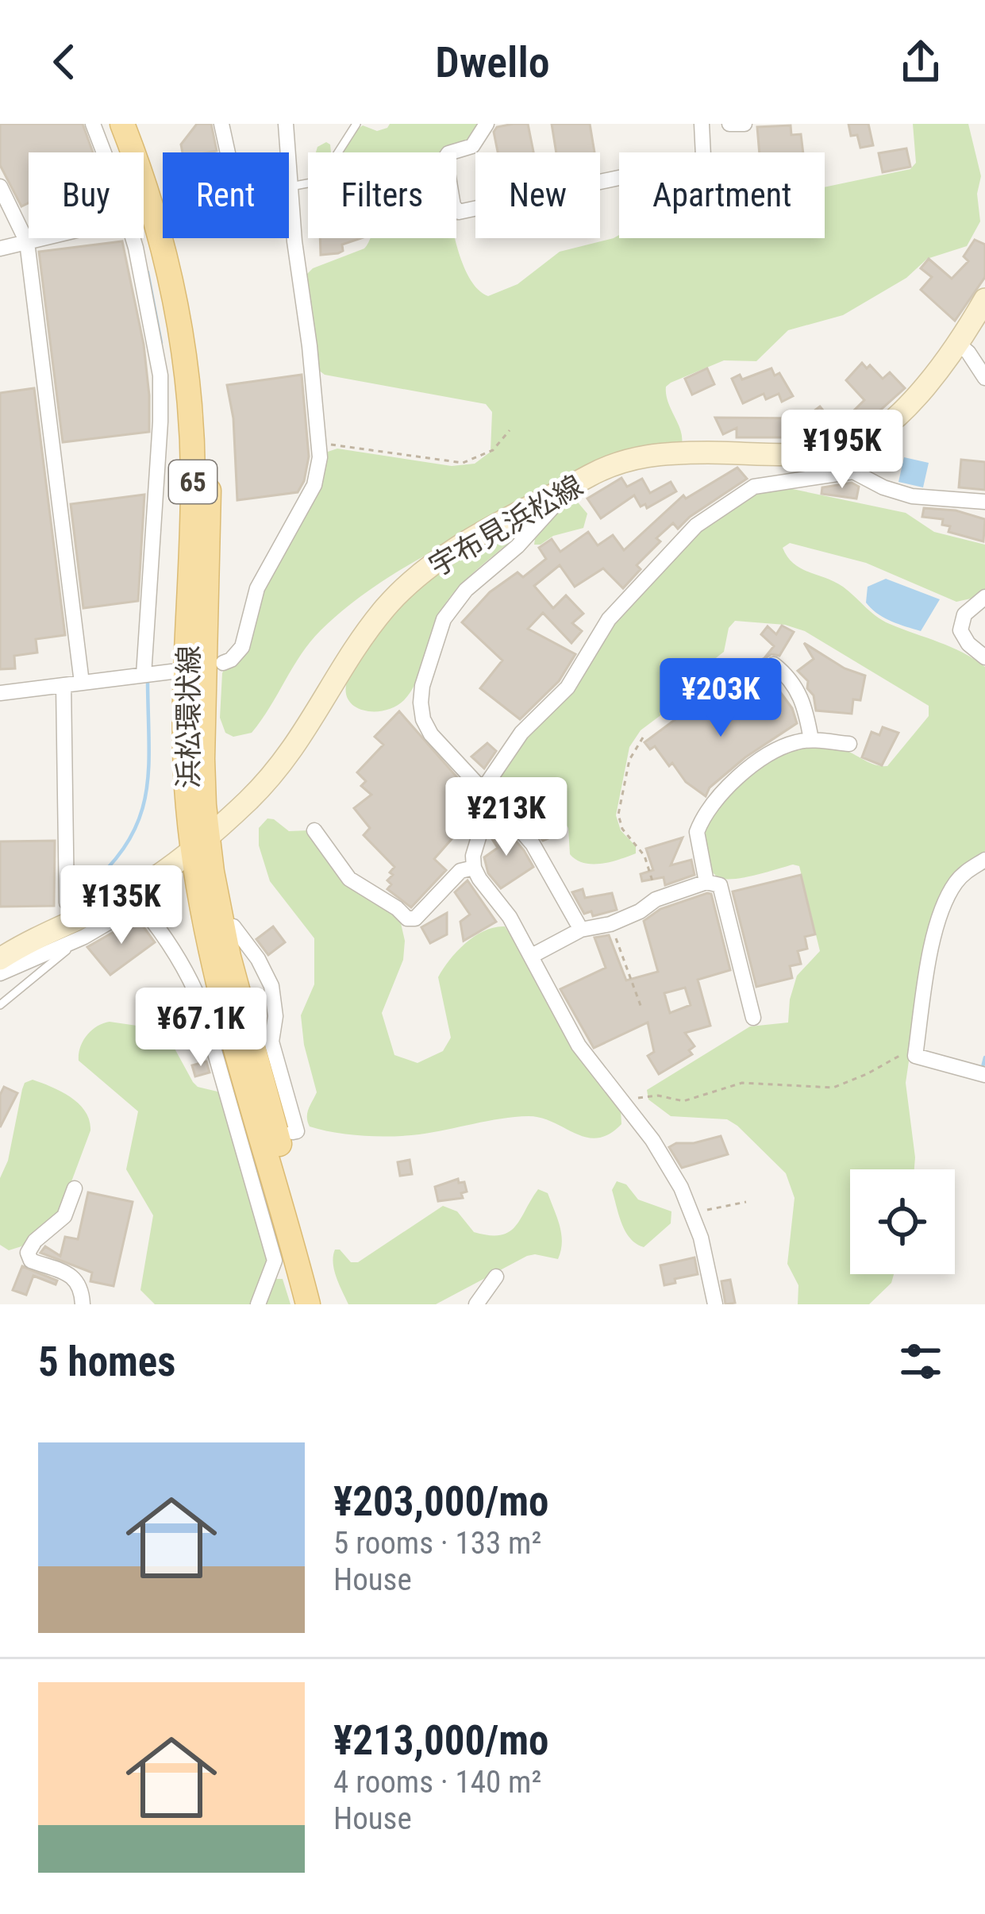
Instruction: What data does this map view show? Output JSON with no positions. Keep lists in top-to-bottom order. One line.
{"streets":{"main road":["65","宇布見浜松線","浜松環状線"]},"crossings":[["宇布見浜松線","浜松環状線"]],"page":{"header":"Dwello","chip":["Buy","Rent","Filters","New","Apartment"],"price":["¥195K","¥203K","¥213K","¥135K","¥67.1K"],"heading":"5 homes","list":[{"name":"¥203,000/mo","note":"5 rooms · 133 m² · House"},{"name":"¥213,000/mo","note":"4 rooms · 140 m² · House"}]}}
